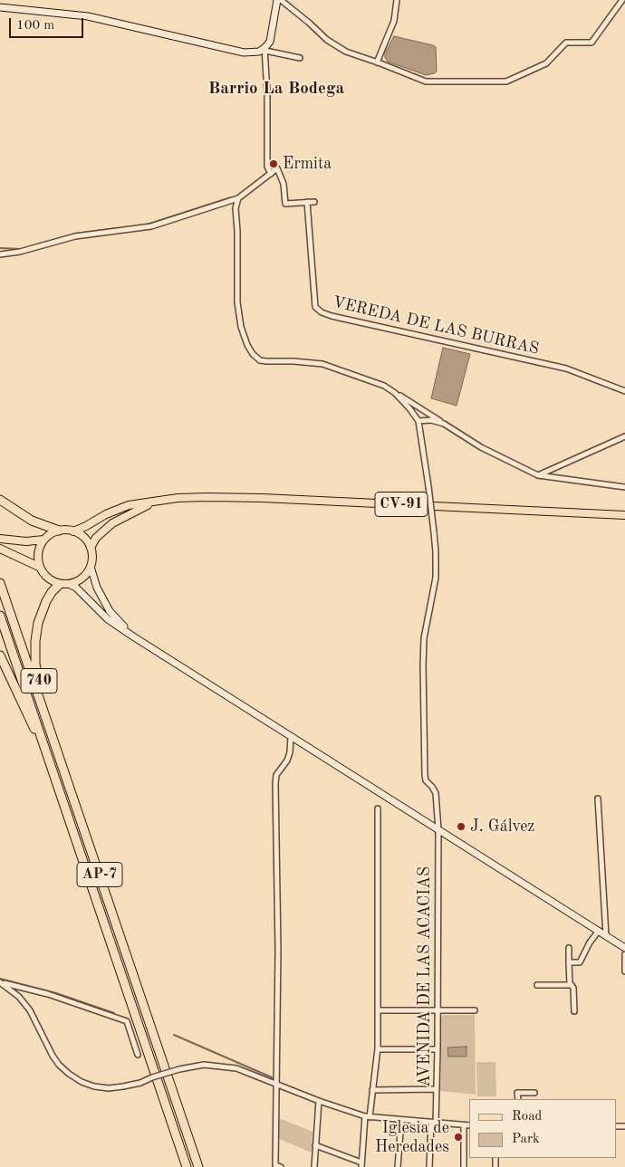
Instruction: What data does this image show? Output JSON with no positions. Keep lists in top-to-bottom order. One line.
{"streets":{"highway":["740","AP-7"],"main road":["CV-91"],"street":["VEREDA DE LAS BURRAS","AVENIDA DE LAS ACACIAS"]},"crossings":[["CV-91","740"],["740","AP-7"]],"districts":["Barrio La Bodega"],"places":["Ermita","J. Gálvez","Iglesia de Heredades"],"legend":["Road","Park"],"scale_bar":"100 m"}
